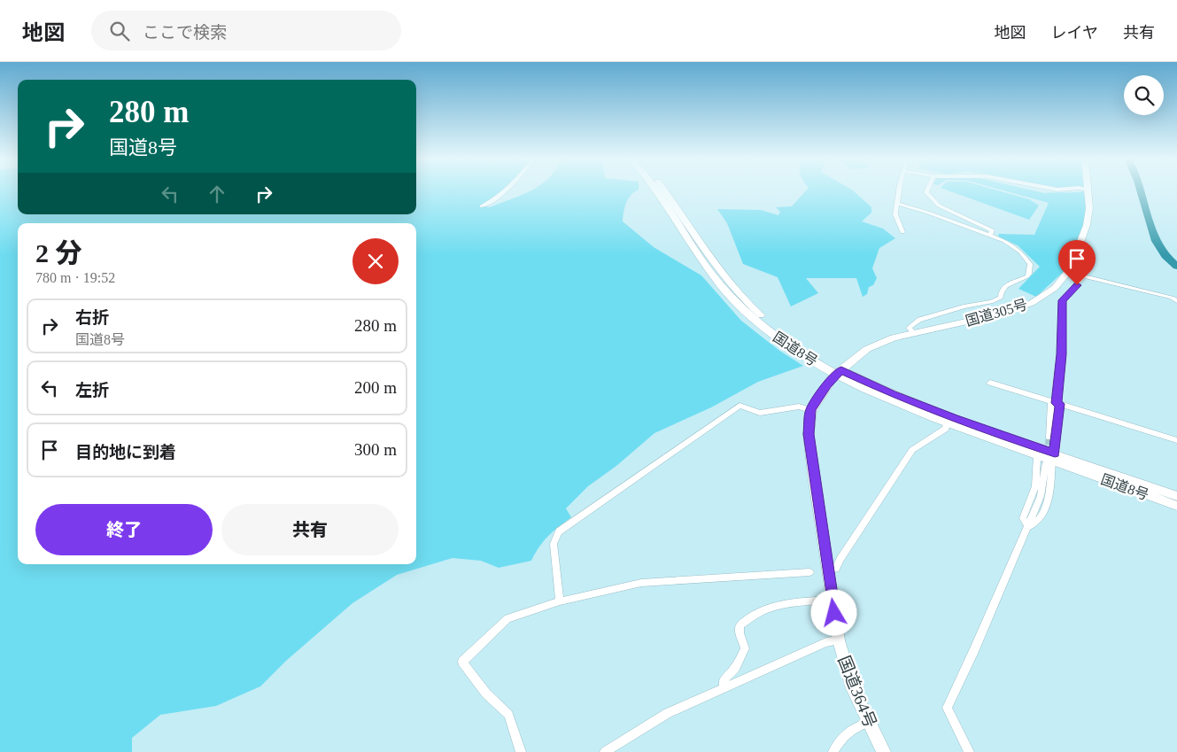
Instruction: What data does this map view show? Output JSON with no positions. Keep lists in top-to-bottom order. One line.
{"streets":{"highway":["国道305号","国道8号","国道364号"]},"crossings":[["国道305号","国道8号"],["国道305号","国道364号"],["国道8号","国道364号"]],"page":{"header":"地図","search":"ここで検索","nav":["地図","レイヤ","共有"],"turn":["280 m","国道8号"],"heading":["2 分","780 m · 19:52"],"list":[{"name":"右折","note":"国道8号","value":"280 m"},{"name":"左折","value":"200 m"},{"name":"目的地に到着","value":"300 m"}],"buttons":["終了","共有"]}}
